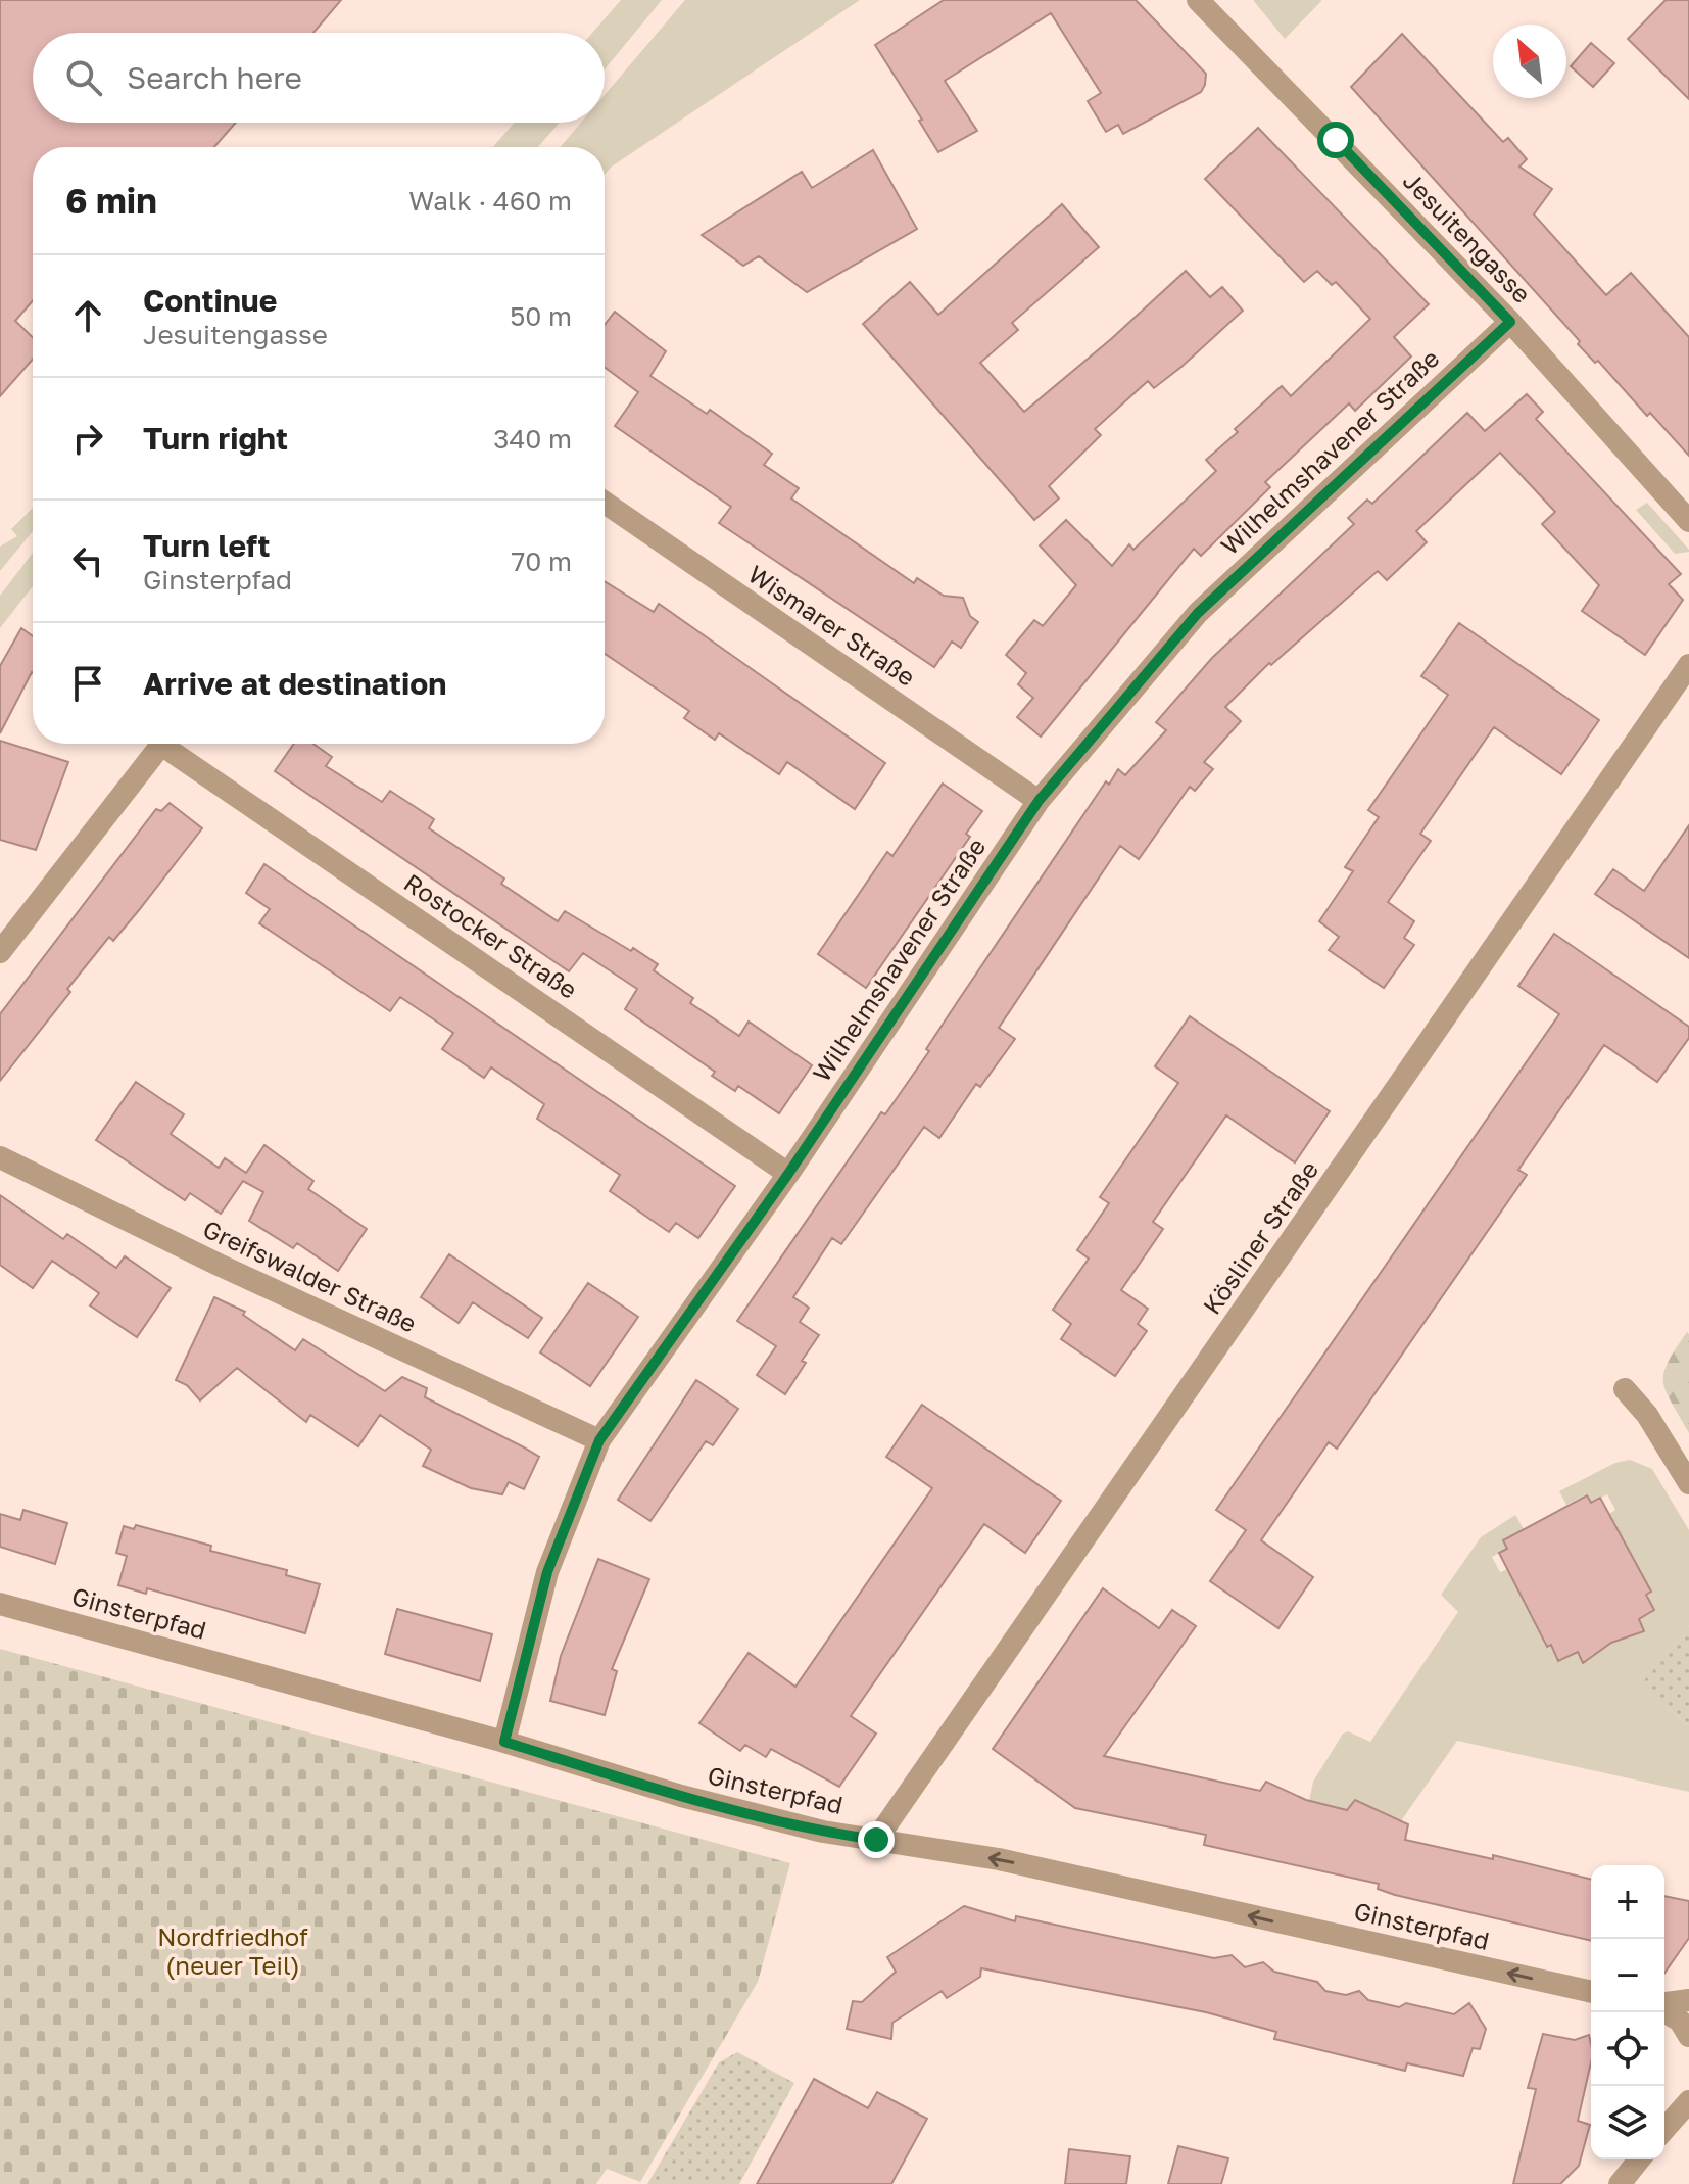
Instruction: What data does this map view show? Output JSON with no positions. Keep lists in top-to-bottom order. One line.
{"streets":{"street":["Jesuitengasse","Wilhelmshavener Straße","Wismarer Straße","Rostocker Straße","Kösliner Straße","Greifswalder Straße","Ginsterpfad"]},"crossings":[["Jesuitengasse","Wilhelmshavener Straße"],["Wilhelmshavener Straße","Wismarer Straße"],["Wilhelmshavener Straße","Rostocker Straße"],["Wilhelmshavener Straße","Greifswalder Straße"],["Wilhelmshavener Straße","Ginsterpfad"],["Kösliner Straße","Ginsterpfad"]],"one_way":["Ginsterpfad"],"parks":["Nordfriedhof (neuer Teil)"],"north":"top left","page":{"search":"Search here","heading":["6 min","Walk · 460 m"],"list":[["Continue","Jesuitengasse","50 m"],["Turn right","340 m"],["Turn left","Ginsterpfad","70 m"],"Arrive at destination"],"map_buttons":["+","−"]}}
